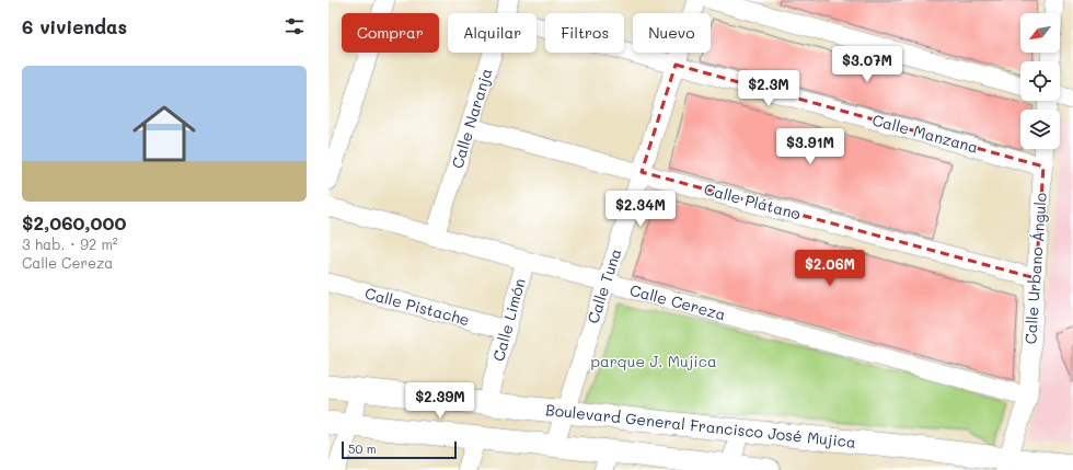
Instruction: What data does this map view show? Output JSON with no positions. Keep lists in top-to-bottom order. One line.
{"streets":{"street":["Calle Naranja","Calle Manzana","Calle Plátano","Calle Urbano Ángulo","Calle Tuna","Calle Cereza","Calle Pistache","Calle Limón","Boulevard General Francisco José Mujica"]},"crossings":[["Calle Naranja","Calle Plátano"],["Calle Naranja","Calle Cereza"],["Calle Manzana","Calle Urbano Ángulo"],["Calle Manzana","Calle Tuna"],["Calle Plátano","Calle Urbano Ángulo"],["Calle Plátano","Calle Tuna"],["Calle Urbano Ángulo","Calle Cereza"],["Calle Urbano Ángulo","Boulevard General Francisco José Mujica"],["Calle Tuna","Calle Cereza"],["Calle Tuna","Boulevard General Francisco José Mujica"],["Calle Cereza","Calle Limón"],["Calle Pistache","Calle Limón"],["Calle Limón","Boulevard General Francisco José Mujica"]],"parks":["parque J. Mujica"],"scale_bar":"50 m","north":"bottom left","page":{"heading":"6 viviendas","chip":["Comprar","Alquilar","Filtros","Nuevo"],"price":["$3.07M","$2.3M","$3.91M","$2.34M","$2.06M","$2.39M"],"list":[{"name":"$2,060,000","note":"3 hab. · 92 m² · Calle Cereza"}],"scale":"50 m"}}
